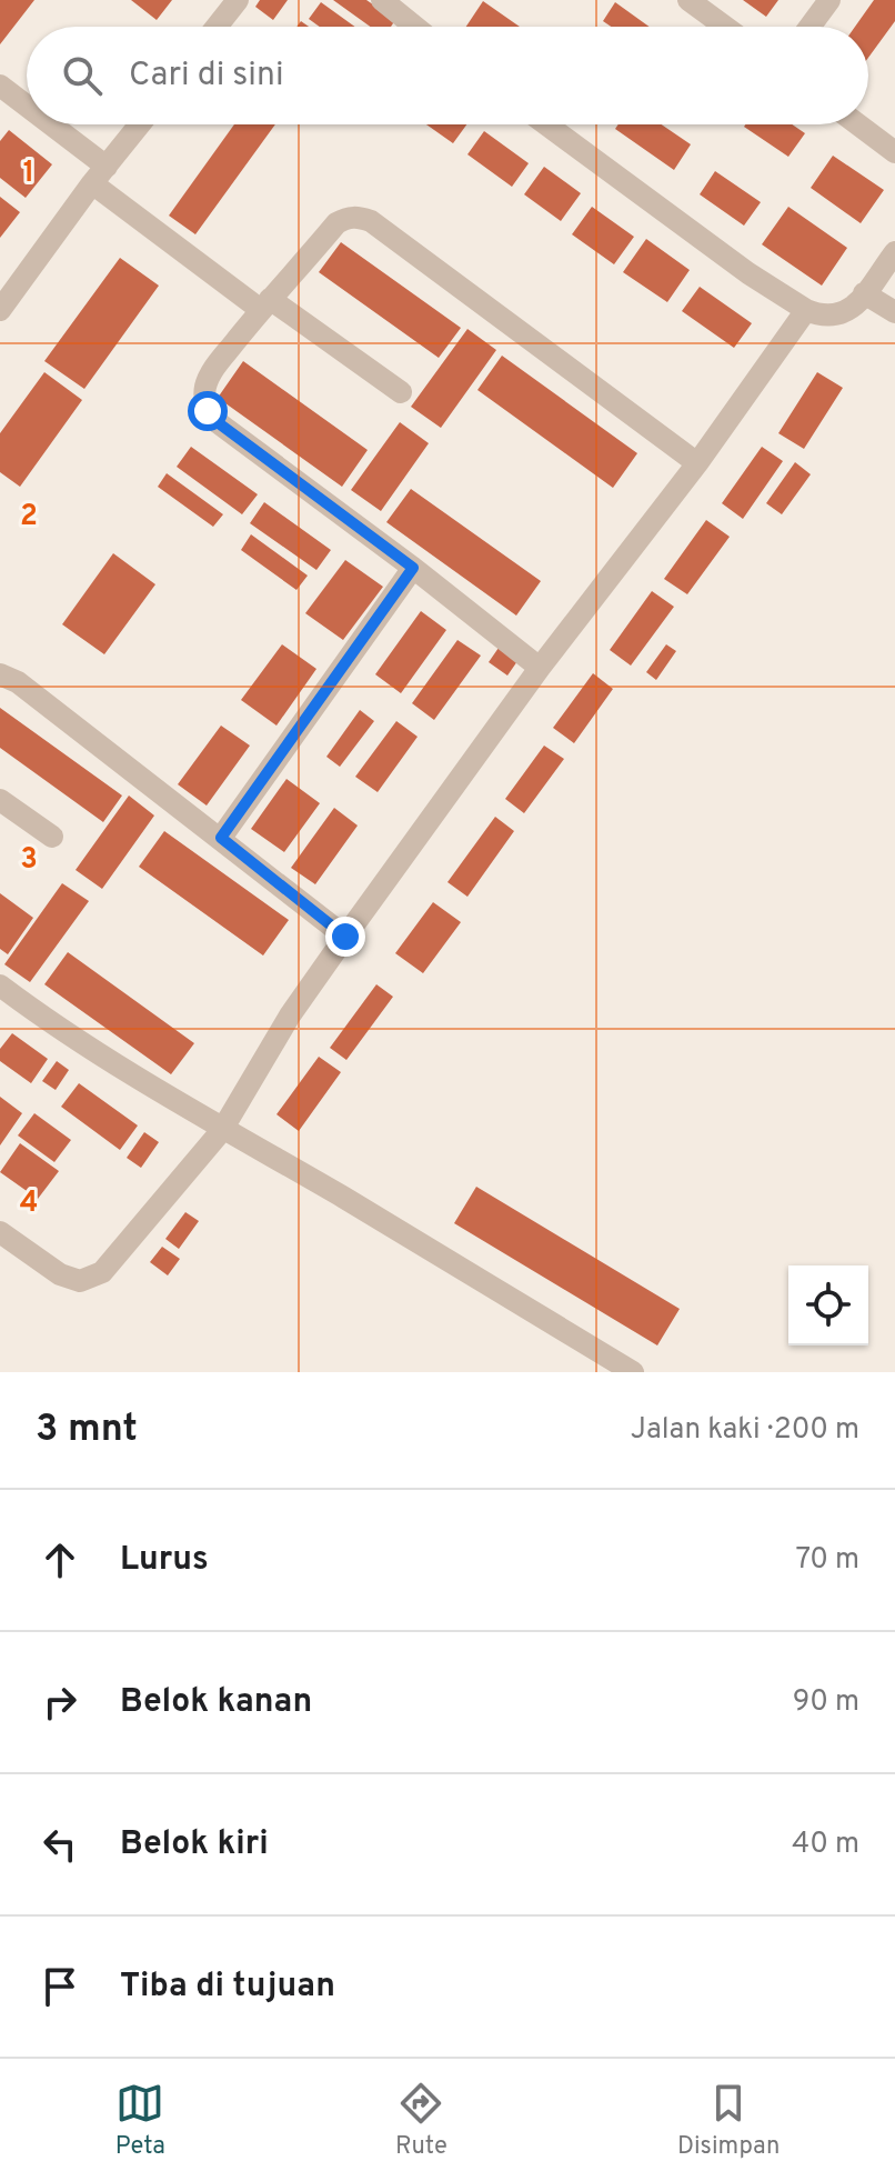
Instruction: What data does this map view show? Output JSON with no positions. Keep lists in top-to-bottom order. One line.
{"page":{"search":"Cari di sini","heading":["3 mnt","Jalan kaki · 200 m"],"list":[["Lurus","70 m"],["Belok kanan","90 m"],["Belok kiri","40 m"],"Tiba di tujuan"],"nav":["Peta","Rute","Disimpan"]},"grid":{"rows":["1","2","3","4"]}}
